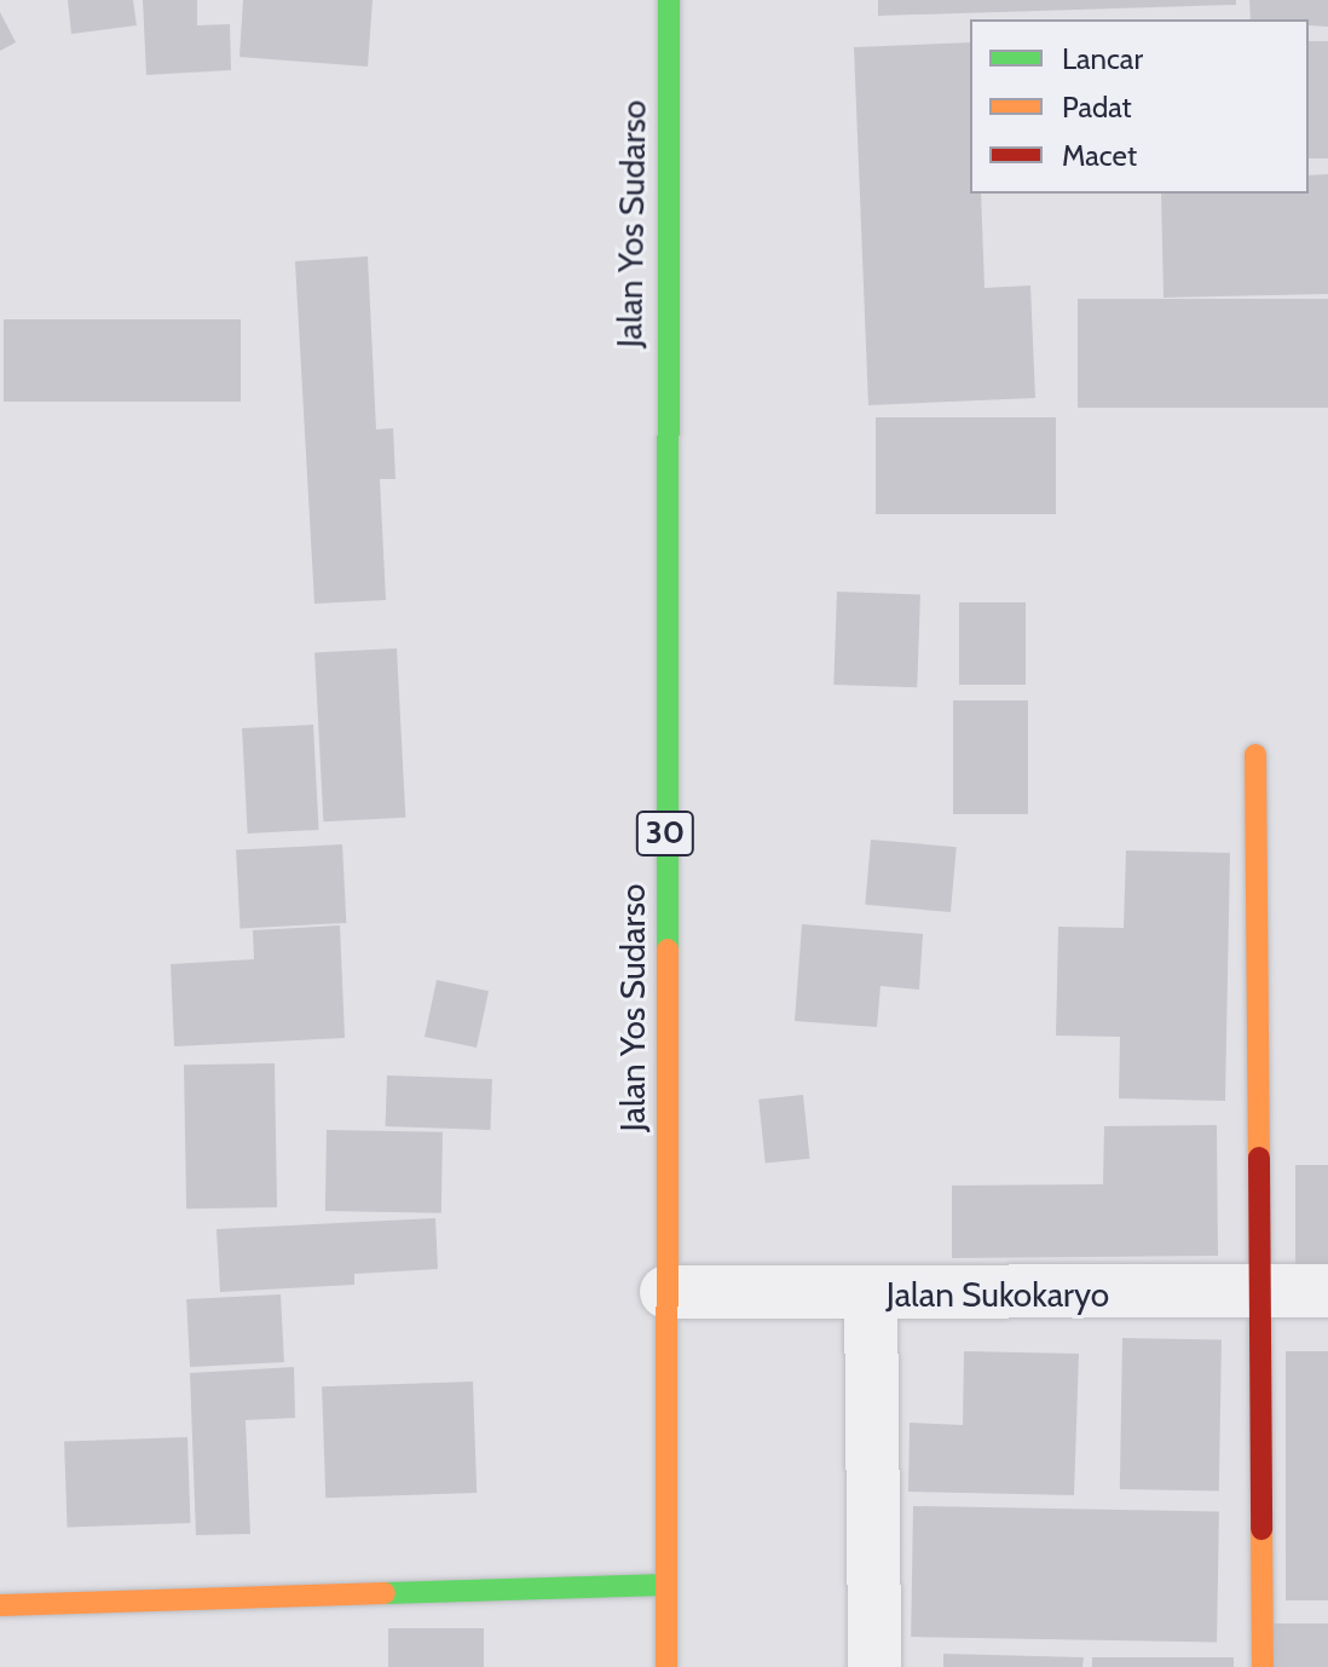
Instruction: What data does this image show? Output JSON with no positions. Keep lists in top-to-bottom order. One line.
{"streets":{"main road":["Jalan Yos Sudarso","30"],"street":["Jalan Sukokaryo"]},"crossings":[["Jalan Yos Sudarso","Jalan Sukokaryo"]],"legend":["Lancar","Padat","Macet"]}
